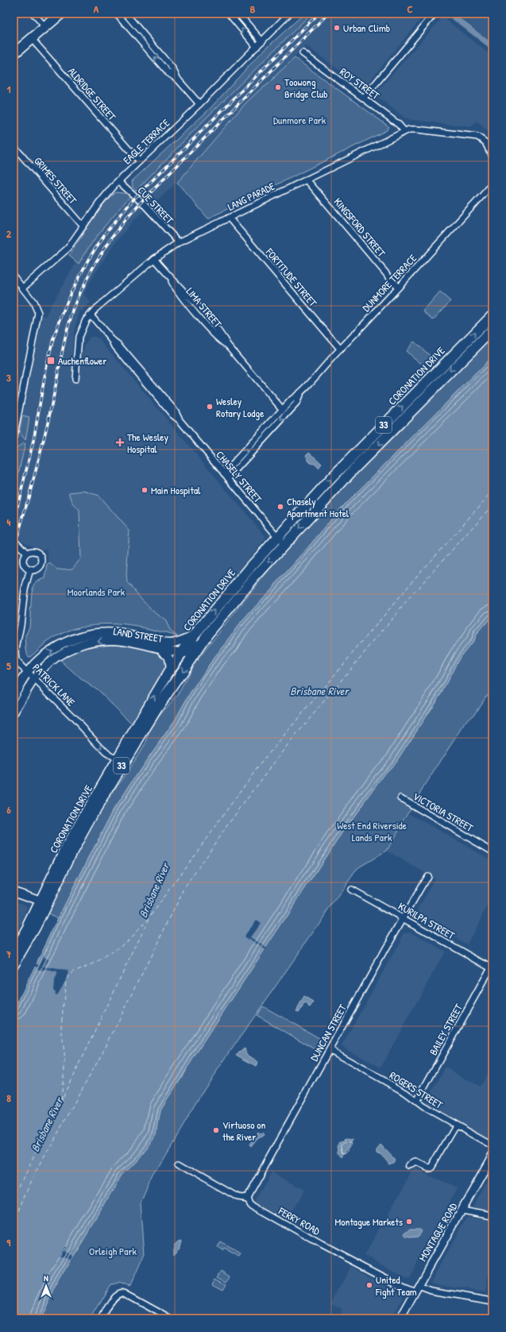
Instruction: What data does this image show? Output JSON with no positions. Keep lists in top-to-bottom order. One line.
{"streets":{"main road":["CORONATION DRIVE","33","LAND STREET"],"street":["ROY STREET","ALDRIDGE STREET","EAGLE TERRACE","GRIMES STREET","LANG PARADE","CUE STREET","KINGSFORD STREET","FORTITUDE STREET","DUNMORE TERRACE","LIMA STREET","CHASELY STREET","PATRICK LANE","VICTORIA STREET","KURILPA STREET","BAILEY STREET","DUNCAN STREET","ROGERS STREET","FERRY ROAD","MONTAGUE ROAD"]},"crossings":[["ROY STREET","LANG PARADE"],["ALDRIDGE STREET","EAGLE TERRACE"],["EAGLE TERRACE","GRIMES STREET"],["EAGLE TERRACE","CUE STREET"],["LANG PARADE","CUE STREET"],["LANG PARADE","KINGSFORD STREET"],["LANG PARADE","FORTITUDE STREET"],["LANG PARADE","LIMA STREET"],["LANG PARADE","CHASELY STREET"],["KINGSFORD STREET","DUNMORE TERRACE"],["FORTITUDE STREET","DUNMORE TERRACE"],["DUNMORE TERRACE","LIMA STREET"],["DUNMORE TERRACE","CHASELY STREET"],["CORONATION DRIVE","CHASELY STREET"],["CORONATION DRIVE","LAND STREET"],["CORONATION DRIVE","PATRICK LANE"],["LAND STREET","PATRICK LANE"],["KURILPA STREET","BAILEY STREET"],["KURILPA STREET","DUNCAN STREET"],["BAILEY STREET","ROGERS STREET"],["DUNCAN STREET","ROGERS STREET"],["DUNCAN STREET","FERRY ROAD"],["FERRY ROAD","MONTAGUE ROAD"]],"one_way":["PATRICK LANE"],"water":["Brisbane River"],"parks":["Dunmore Park","Moorlands Park","West End Riverside Lands Park","Orleigh Park"],"places":{"other":["Urban Climb","Toowong Bridge Club","Wesley Rotary Lodge","Main Hospital","Chasely Apartment Hotel","Virtuoso on the River","Montague Markets","United Fight Team"],"transit":["Auchenflower"],"health":["The Wesley Hospital"]},"north":"top","grid":{"columns":["A","B","C"],"rows":["1","2","3","4","5","6","7","8","9"]}}
